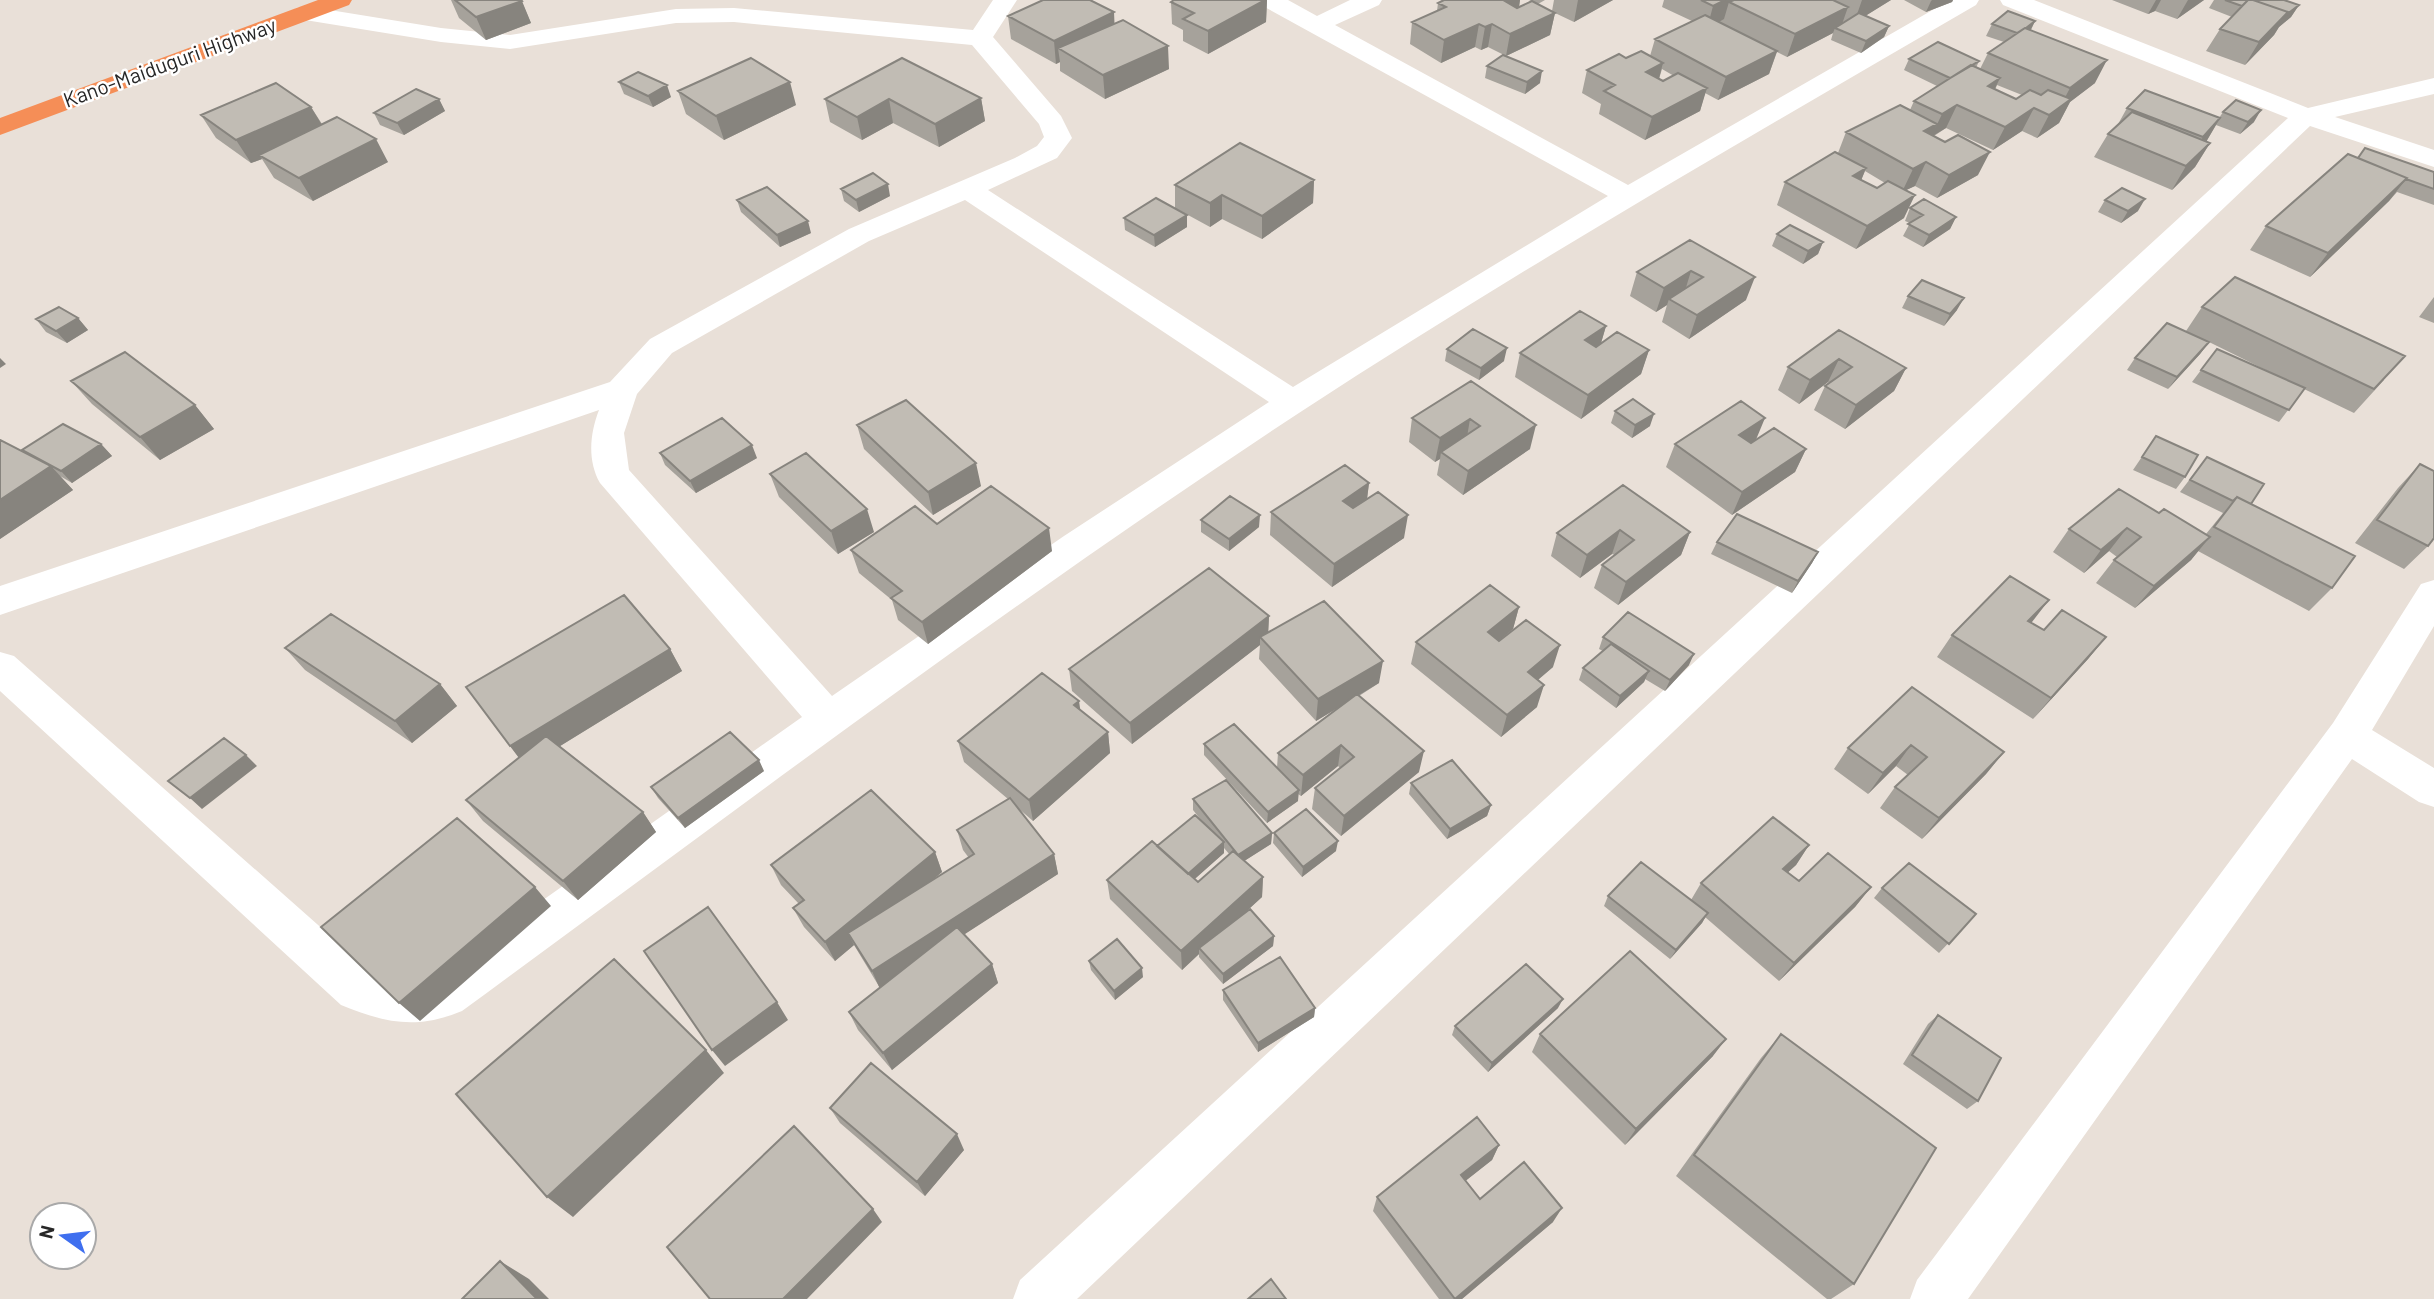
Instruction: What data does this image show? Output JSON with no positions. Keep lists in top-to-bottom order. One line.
{"streets":{"highway":["Kano-Maiduguri Highway"]},"north":"left"}
